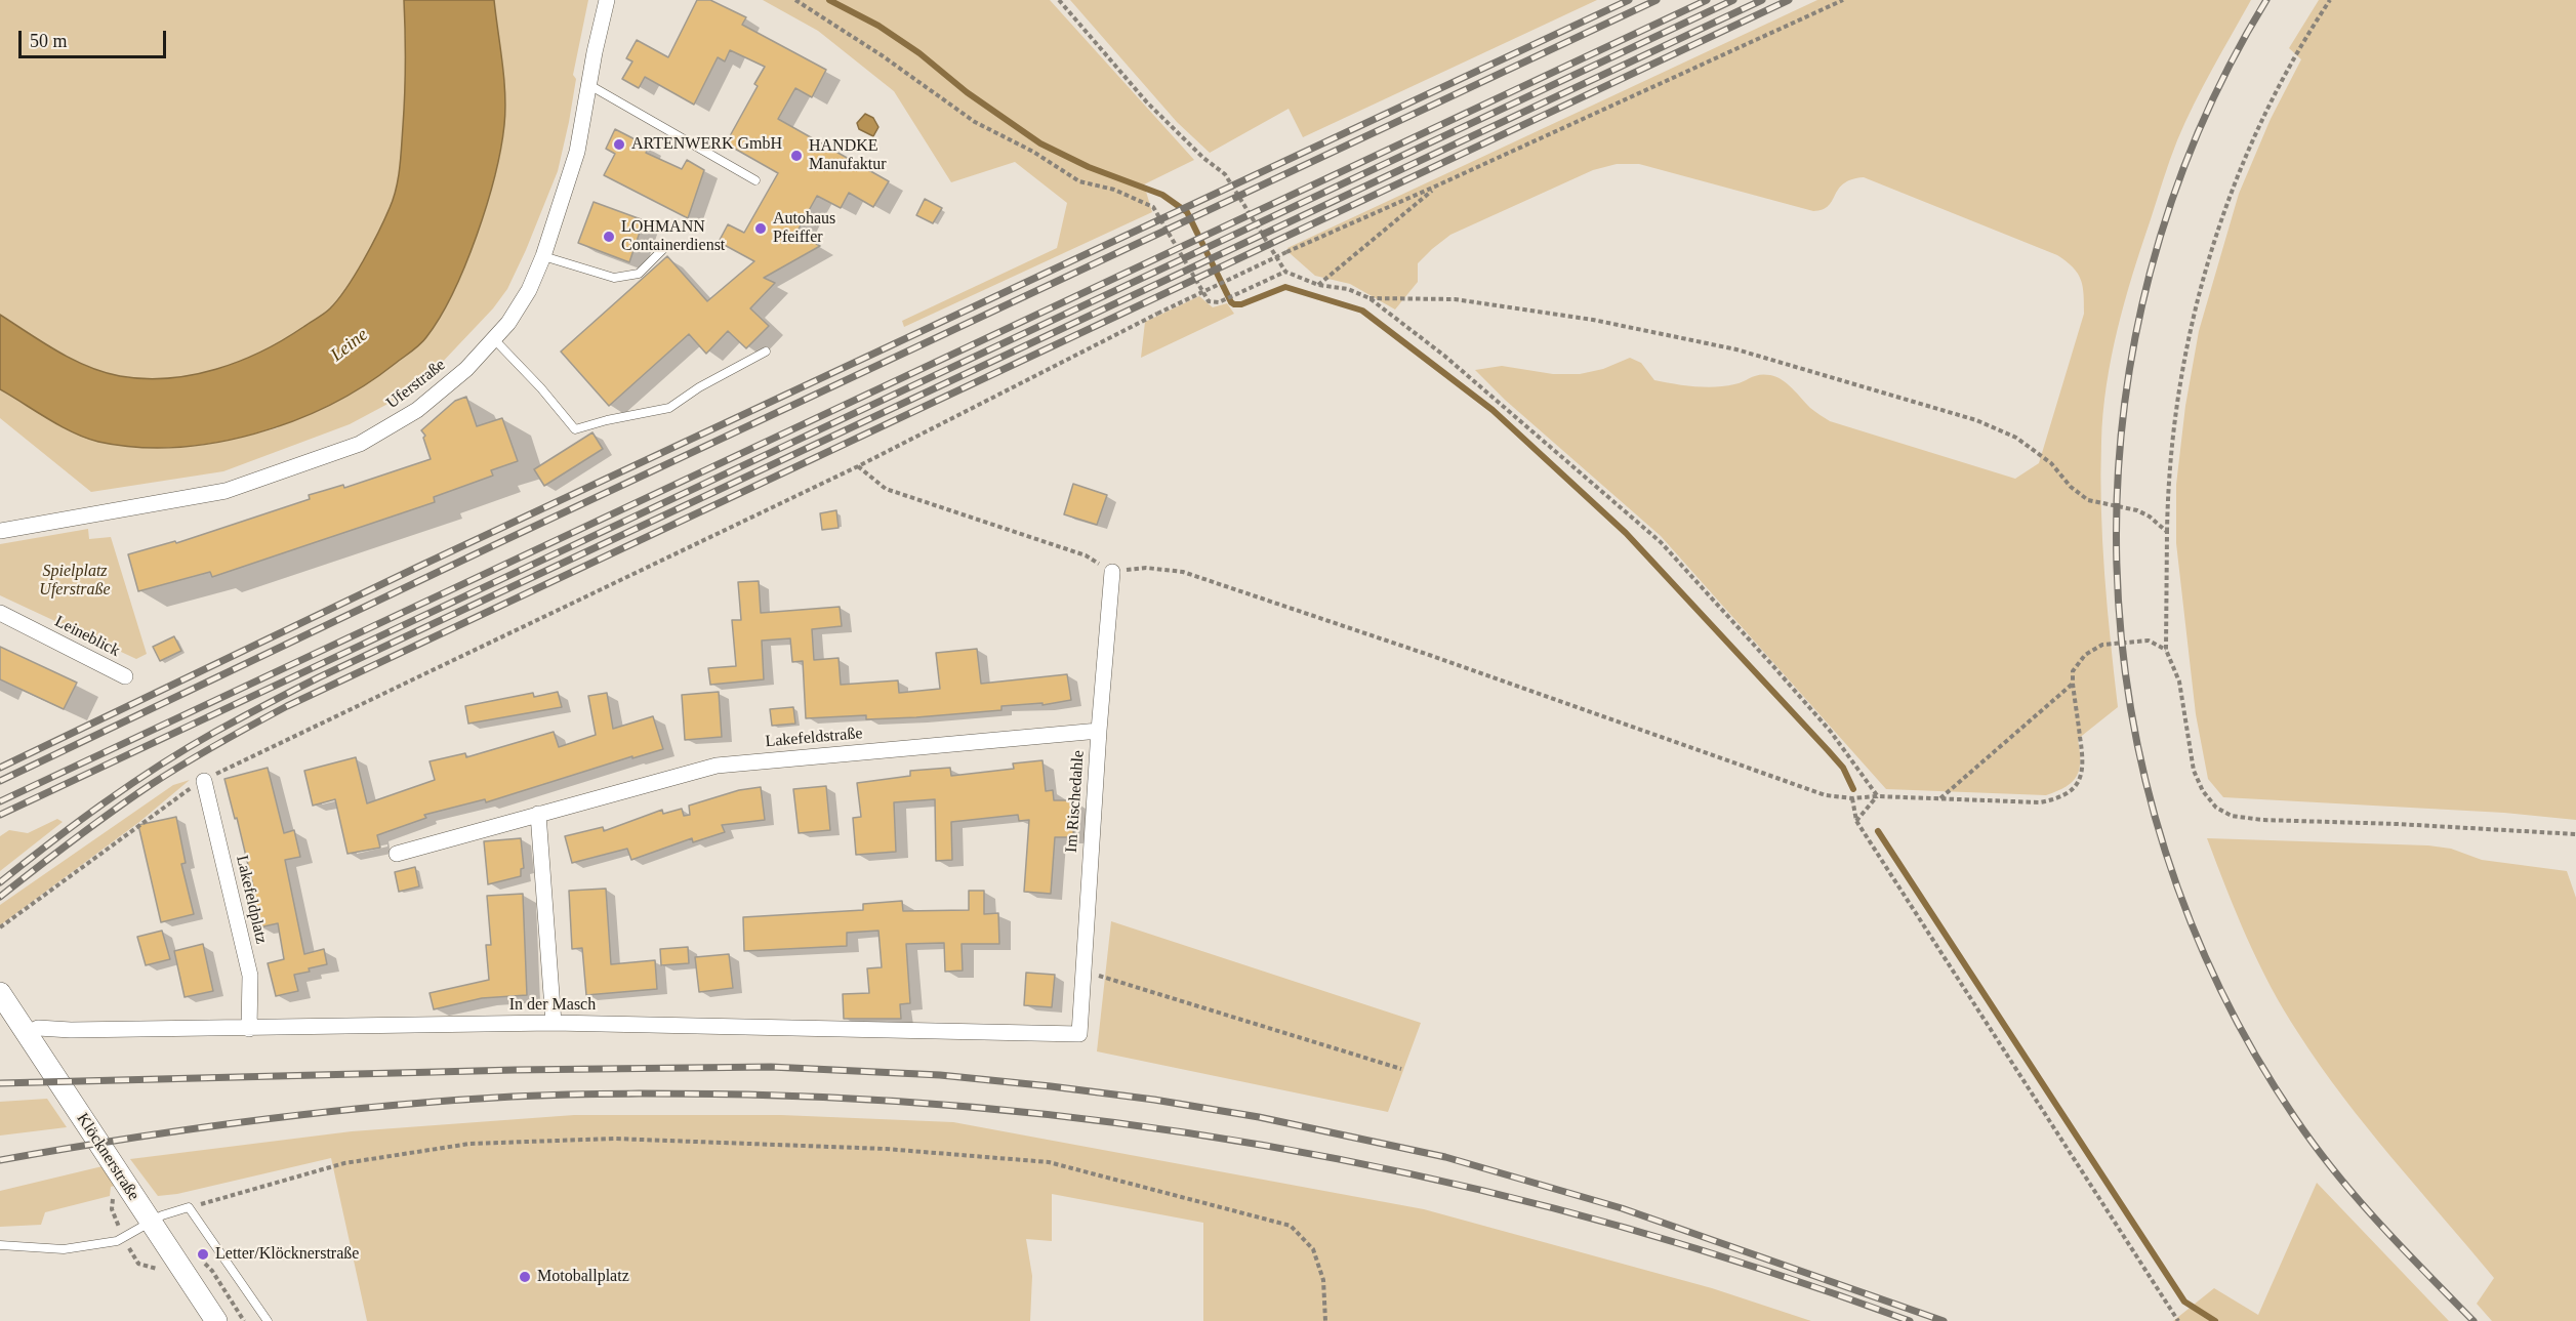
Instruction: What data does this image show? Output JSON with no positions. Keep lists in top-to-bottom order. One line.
{"streets":{"main road":["Klöcknerstraße"],"street":["Uferstraße","Leineblick","Lakefeldstraße","Im Rischedahle","Lakefeldplatz","In der Masch"]},"crossings":[["Lakefeldstraße","Im Rischedahle"],["Im Rischedahle","In der Masch"],["Lakefeldplatz","In der Masch"],["In der Masch","Klöcknerstraße"]],"water":["Leine"],"parks":["Spielplatz Uferstraße"],"places":["ARTENWERK GmbH","HANDKE Manufaktur","Autohaus Pfeiffer","LOHMANN Containerdienst","Letter/Klöcknerstraße","Motoballplatz"],"scale_bar":"50 m"}
